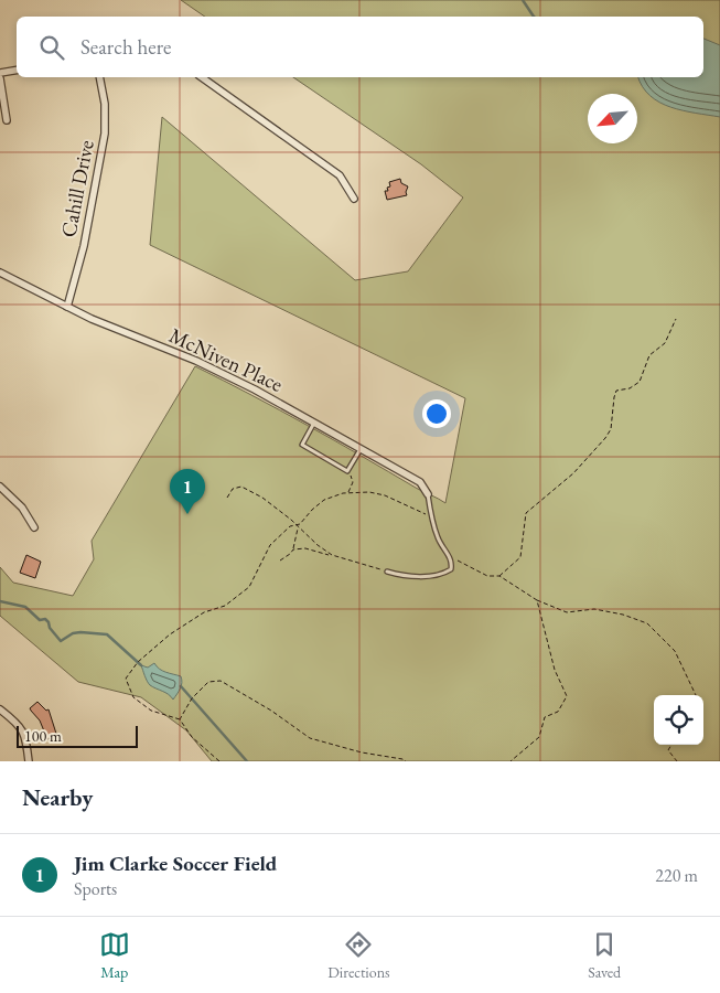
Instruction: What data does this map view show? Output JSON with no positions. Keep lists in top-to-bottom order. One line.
{"streets":{"street":["Cahill Drive","McNiven Place"]},"crossings":[["Cahill Drive","McNiven Place"]],"scale_bar":"100 m","north":"bottom left","page":{"search":"Search here","pins":"1","scale":"100 m","heading":"Nearby","list":[{"mark":"1","name":"Jim Clarke Soccer Field","note":"Sports","value":"220 m"}],"nav":["Map","Directions","Saved"]}}
